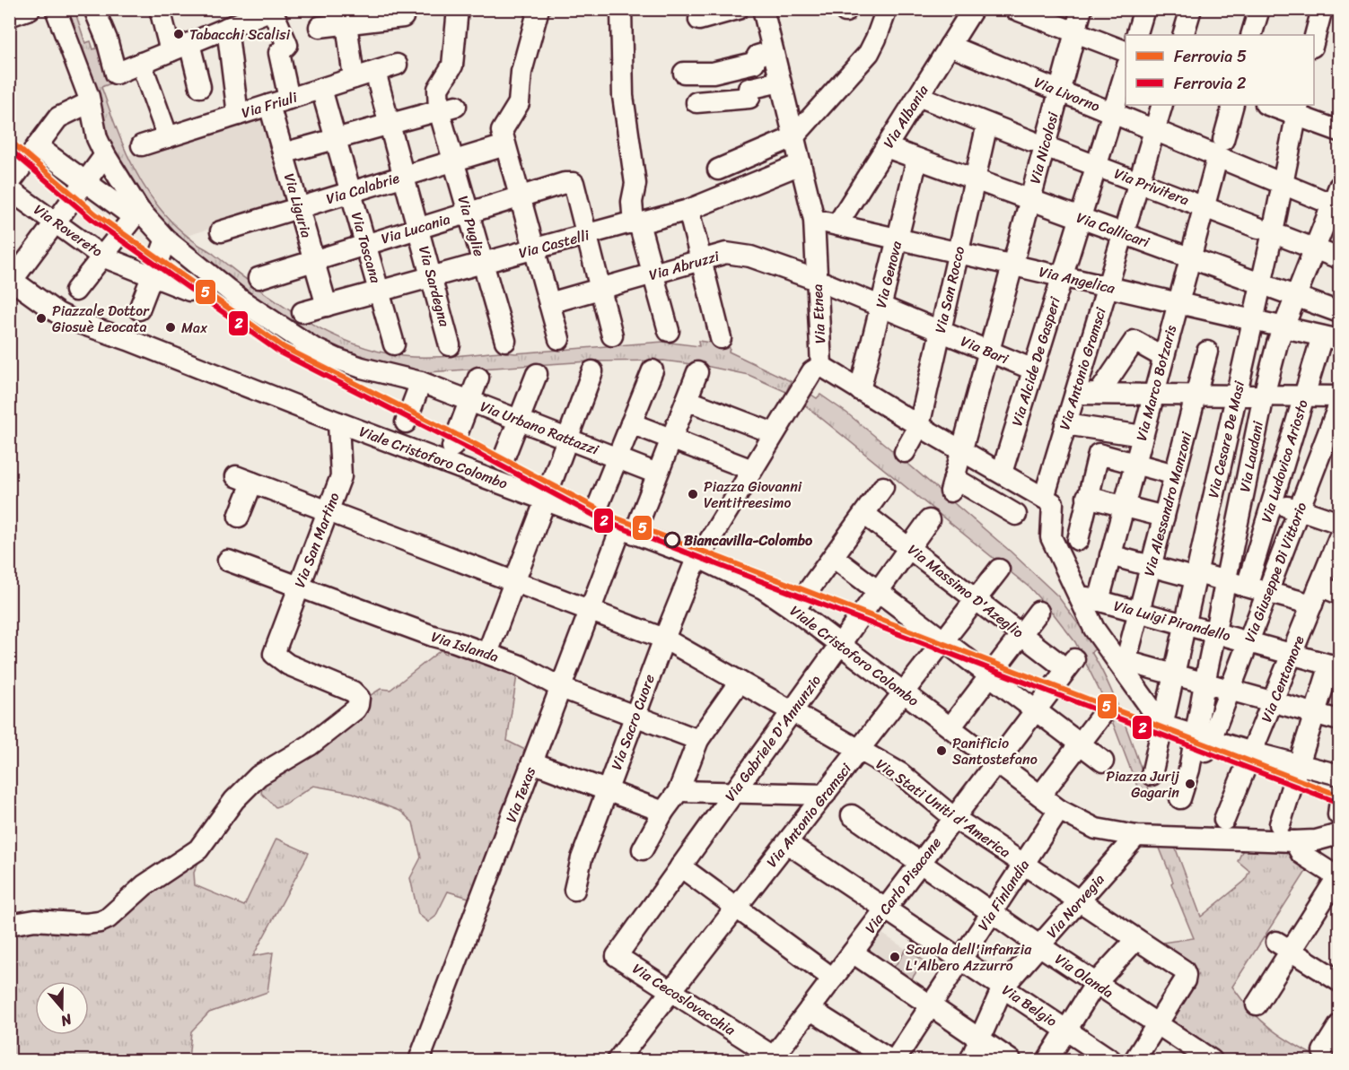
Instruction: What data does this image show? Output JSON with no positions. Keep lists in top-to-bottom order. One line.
{"streets":{"street":["Via Livorno","Via Friuli","Via Albania","Via Nicolosi","Via Privitera","Via Calabrie","Via Liguria","Via Puglie","Via Lucania","Via Callicari","Via Rovereto","Via Castelli","Via Toscana","Via Abruzzi","Via Genova","Via Angelica","Via Sardegna","Via San Rocco","Via Etnea","Via Bari","Via Alcide De Gasperi","Via Antonio Gramsci","Via Marco Botzaris","Via Urbano Rattazzi","Via Cesare De Masi","Via Laudani","Viale Cristoforo Colombo","Via Ludovico Ariosto","Via Alessandro Manzoni","Via San Martino","Via Giuseppe Di Vittorio","Via Massimo D'Azeglio","Via Luigi Pirandello","Via Islanda","Via Centamore","Via Sacro Cuore","Via Gabriele D'Annunzio","Via Texas","Via Stati Uniti d'America","Via Carlo Pisacane","Via Finlandia","Via Norvegia","Via Olanda","Via Cecoslovacchia","Via Belgio"]},"crossings":[["Via Livorno","Via Albania"],["Via Livorno","Via Nicolosi"],["Via Livorno","Via Alcide De Gasperi"],["Via Livorno","Via Antonio Gramsci"],["Via Livorno","Via Marco Botzaris"],["Via Livorno","Via Cesare De Masi"],["Via Livorno","Via Laudani"],["Via Friuli","Via Liguria"],["Via Friuli","Via Toscana"],["Via Friuli","Via Sardegna"],["Via Albania","Via Privitera"],["Via Albania","Via Callicari"],["Via Albania","Via Angelica"],["Via Nicolosi","Via Privitera"],["Via Nicolosi","Via Callicari"],["Via Nicolosi","Via Angelica"],["Via Nicolosi","Via Bari"],["Via Privitera","Via San Rocco"],["Via Privitera","Via Alcide De Gasperi"],["Via Privitera","Via Antonio Gramsci"],["Via Privitera","Via Marco Botzaris"],["Via Calabrie","Via Liguria"],["Via Calabrie","Via Puglie"],["Via Calabrie","Via Toscana"],["Via Calabrie","Via Sardegna"],["Via Liguria","Via Lucania"],["Via Liguria","Via Castelli"],["Via Puglie","Via Lucania"],["Via Puglie","Via Castelli"],["Via Lucania","Via Castelli"],["Via Lucania","Via Toscana"],["Via Lucania","Via Sardegna"],["Via Callicari","Via Genova"],["Via Callicari","Via San Rocco"],["Via Callicari","Via Alcide De Gasperi"],["Via Callicari","Via Antonio Gramsci"],["Via Callicari","Via Marco Botzaris"],["Via Callicari","Via Cesare De Masi"],["Via Callicari","Via Laudani"],["Via Castelli","Via Toscana"],["Via Castelli","Via Sardegna"],["Via Castelli","Via Etnea"],["Via Abruzzi","Via Etnea"],["Via Abruzzi","Via Bari"],["Via Genova","Via Angelica"],["Via Genova","Via Bari"],["Via Angelica","Via San Rocco"],["Via Angelica","Via Etnea"],["Via Angelica","Via Alcide De Gasperi"],["Via Angelica","Via Antonio Gramsci"],["Via Angelica","Via Marco Botzaris"],["Via Angelica","Via Cesare De Masi"],["Via Angelica","Via Laudani"],["Via Angelica","Via Ludovico Ariosto"],["Via San Rocco","Via Bari"],["Via Etnea","Via Bari"],["Via Etnea","Via Sacro Cuore"],["Via Bari","Via Alcide De Gasperi"],["Via Antonio Gramsci","Viale Cristoforo Colombo"],["Via Antonio Gramsci","Via Massimo D'Azeglio"],["Via Antonio Gramsci","Via Stati Uniti d'America"],["Via Antonio Gramsci","Via Cecoslovacchia"],["Via Antonio Gramsci","Via Belgio"],["Via Marco Botzaris","Via Luigi Pirandello"],["Via Cesare De Masi","Via Alessandro Manzoni"],["Via Cesare De Masi","Via Luigi Pirandello"],["Via Laudani","Via Giuseppe Di Vittorio"],["Via Laudani","Via Luigi Pirandello"],["Viale Cristoforo Colombo","Via San Martino"],["Viale Cristoforo Colombo","Via Sacro Cuore"],["Viale Cristoforo Colombo","Via Gabriele D'Annunzio"],["Viale Cristoforo Colombo","Via Texas"],["Viale Cristoforo Colombo","Via Carlo Pisacane"],["Viale Cristoforo Colombo","Via Finlandia"],["Viale Cristoforo Colombo","Via Norvegia"],["Via Alessandro Manzoni","Via Luigi Pirandello"],["Via San Martino","Via Islanda"],["Via San Martino","Via Stati Uniti d'America"],["Via Giuseppe Di Vittorio","Via Luigi Pirandello"],["Via Massimo D'Azeglio","Via Gabriele D'Annunzio"],["Via Massimo D'Azeglio","Via Carlo Pisacane"],["Via Luigi Pirandello","Via Centamore"],["Via Islanda","Via Sacro Cuore"],["Via Islanda","Via Texas"],["Via Sacro Cuore","Via Stati Uniti d'America"],["Via Gabriele D'Annunzio","Via Stati Uniti d'America"],["Via Gabriele D'Annunzio","Via Cecoslovacchia"],["Via Texas","Via Stati Uniti d'America"],["Via Stati Uniti d'America","Via Carlo Pisacane"],["Via Stati Uniti d'America","Via Finlandia"],["Via Stati Uniti d'America","Via Norvegia"],["Via Stati Uniti d'America","Via Olanda"],["Via Carlo Pisacane","Via Olanda"],["Via Carlo Pisacane","Via Cecoslovacchia"],["Via Carlo Pisacane","Via Belgio"],["Via Finlandia","Via Olanda"],["Via Finlandia","Via Belgio"],["Via Norvegia","Via Olanda"],["Via Norvegia","Via Belgio"]],"places":["Tabacchi Scalisi","Piazzale Dottor Giosuè Leocata","Max","Piazza Giovanni Ventitreesimo","Biancavilla-Colombo","Panificio Santostefano","Piazza Jurij Gagarin","Scuola dell'infanzia L'Albero Azzurro"],"lines":["rail line 5","rail line 2"],"legend":["Ferrovia 5","Ferrovia 2"],"north":"bottom"}
